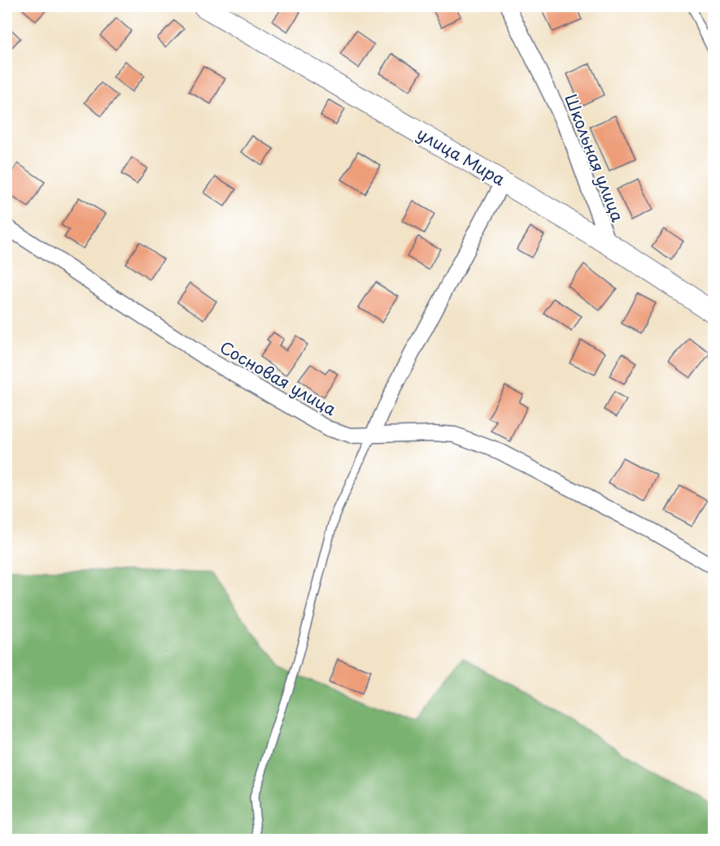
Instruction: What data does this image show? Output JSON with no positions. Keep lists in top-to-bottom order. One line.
{"streets":{"street":["улица Мира","Школьная улица","Сосновая улица"]},"crossings":[["улица Мира","Школьная улица"]]}
